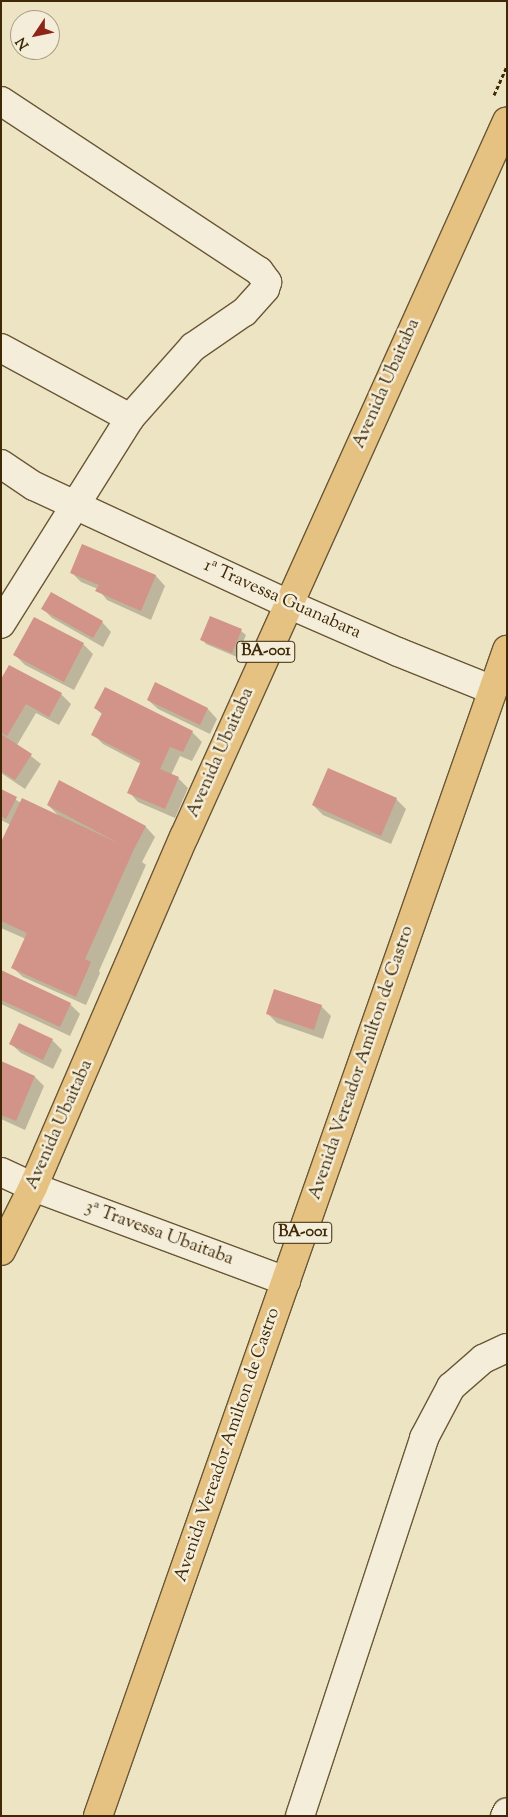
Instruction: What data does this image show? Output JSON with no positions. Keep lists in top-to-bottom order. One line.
{"streets":{"main road":["Avenida Ubaitaba","BA-001","Avenida Vereador Amilton de Castro"],"street":["1ª Travessa Guanabara","3ª Travessa Ubaitaba"]},"crossings":[["Avenida Ubaitaba","1ª Travessa Guanabara"],["Avenida Ubaitaba","3ª Travessa Ubaitaba"],["1ª Travessa Guanabara","Avenida Vereador Amilton de Castro"],["Avenida Vereador Amilton de Castro","3ª Travessa Ubaitaba"]],"north":"bottom left"}
